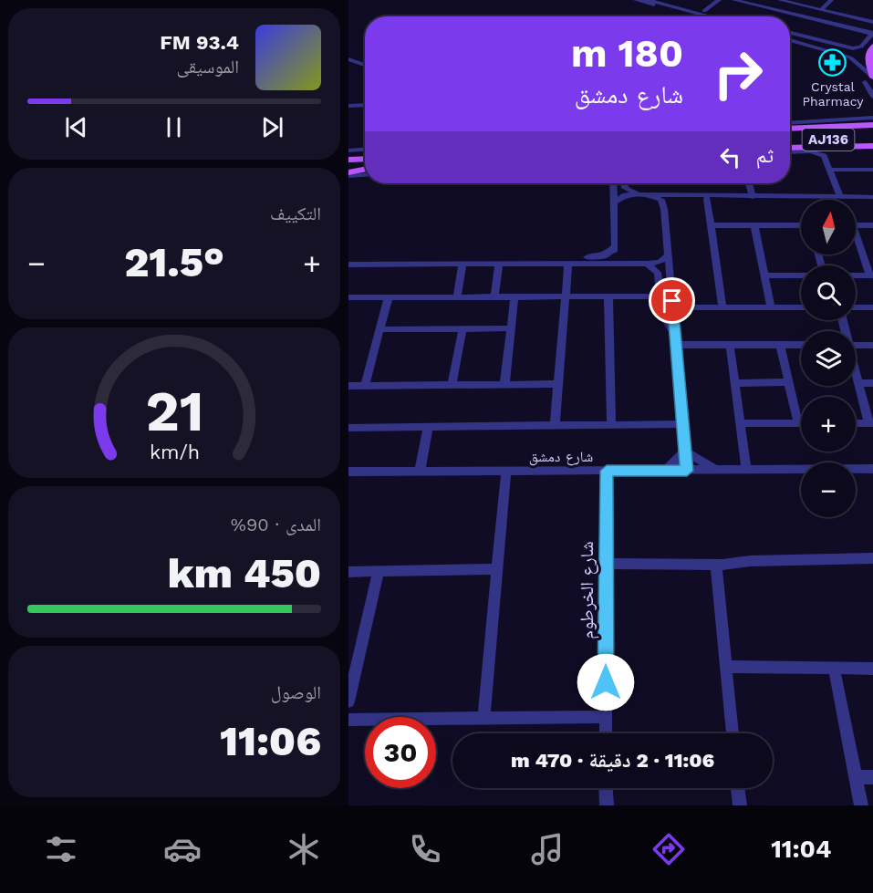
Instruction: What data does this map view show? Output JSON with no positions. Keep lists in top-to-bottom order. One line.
{"streets":{"main road":["AJ136"],"street":["شارع دمشق","شارع الخرطوم"]},"crossings":[["شارع دمشق","شارع الخرطوم"]],"places":{"pharmacy":["Crystal Pharmacy"]},"north":"top","page":{"turn":["180 m","شارع دمشق"],"song":["93.4 FM","الموسيقى"],"then":"ثم","tile":["التكييف",["المدى · 90%","450 km"],["الوصول","11:06"]],"map_buttons":["+","−"],"heat":["−","21.5°","+"],"limit":"30","trip":"11:06 · 2 دقيقة · 470 m","tabs":"11:04","gauge":["21","km/h"]}}
